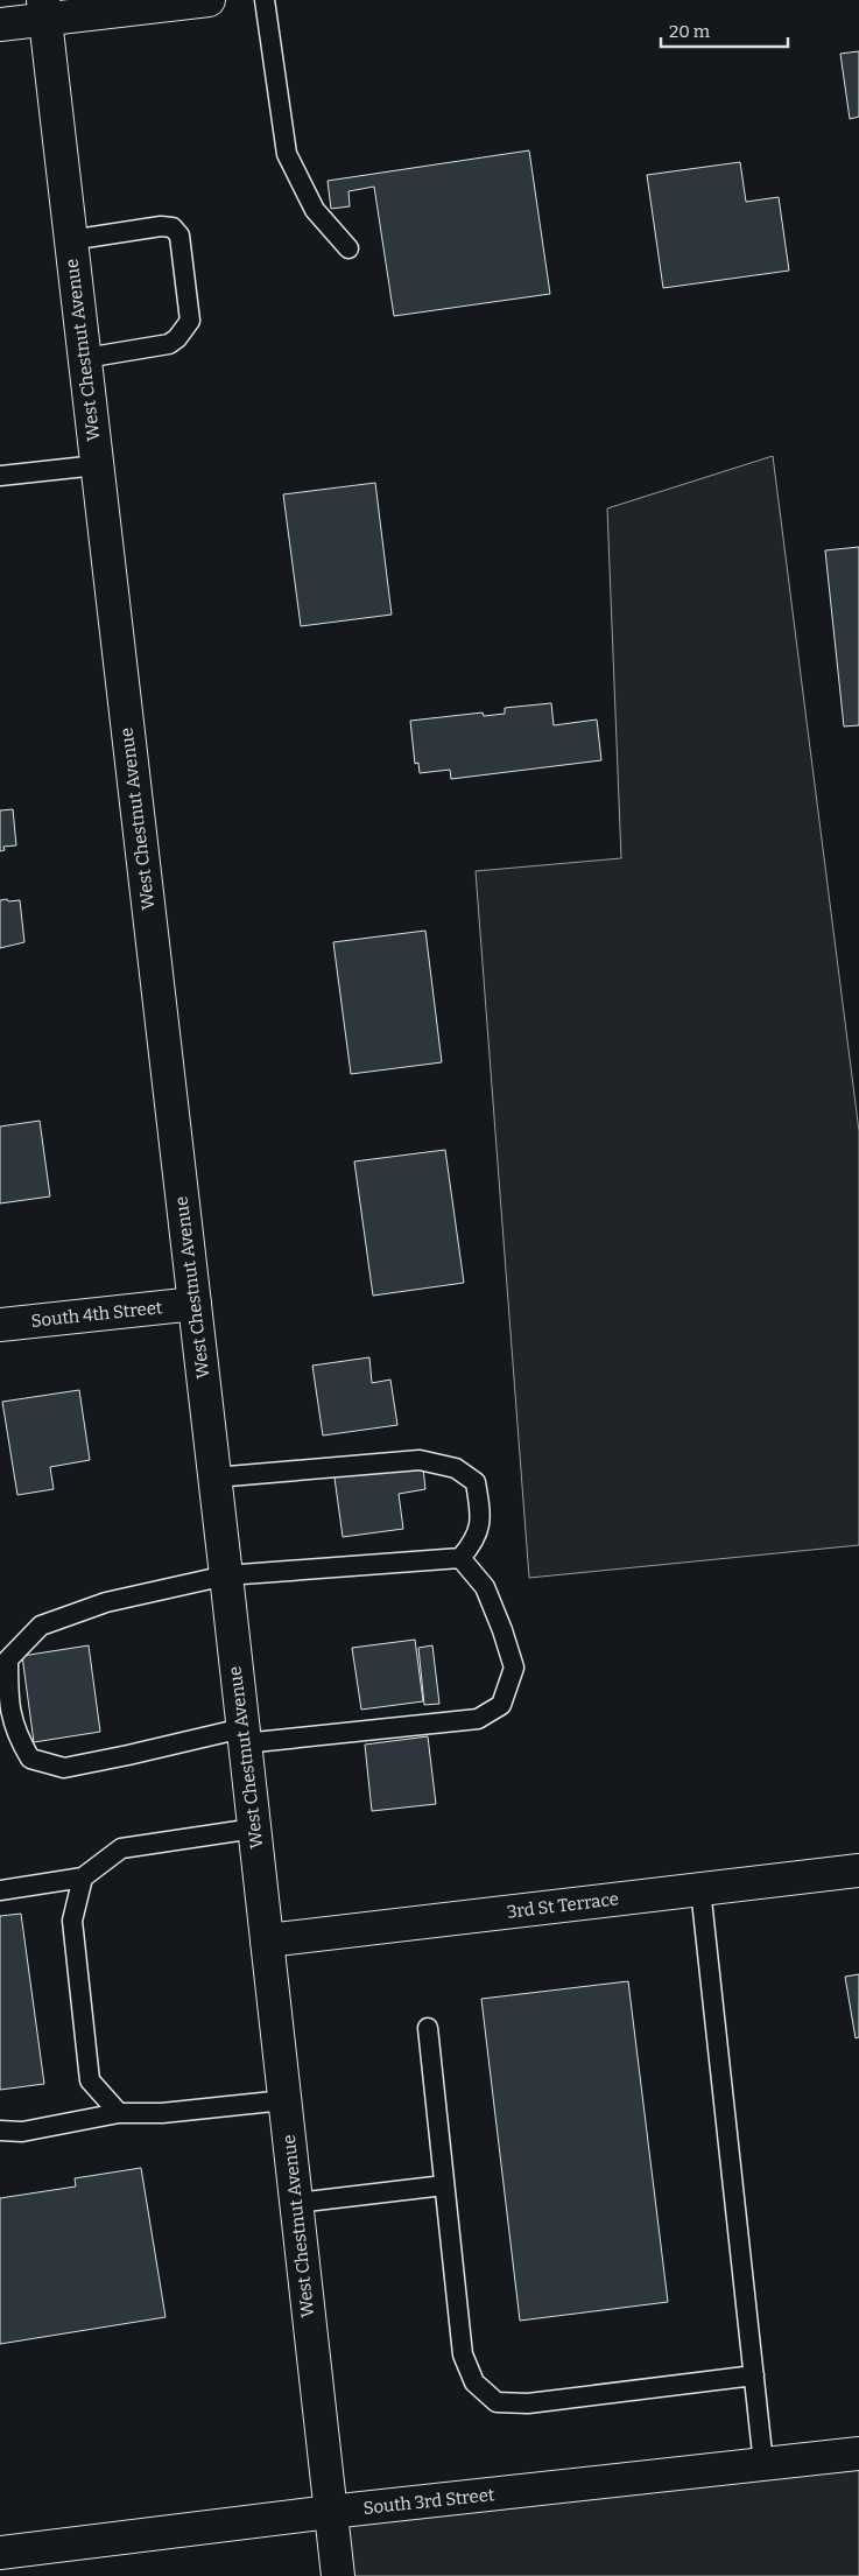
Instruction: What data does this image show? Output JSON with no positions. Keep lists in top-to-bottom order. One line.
{"streets":{"street":["West Chestnut Avenue","South 4th Street","3rd St Terrace","South 3rd Street"]},"crossings":[["West Chestnut Avenue","South 4th Street"],["West Chestnut Avenue","3rd St Terrace"],["West Chestnut Avenue","South 3rd Street"]],"scale_bar":"20 m"}
